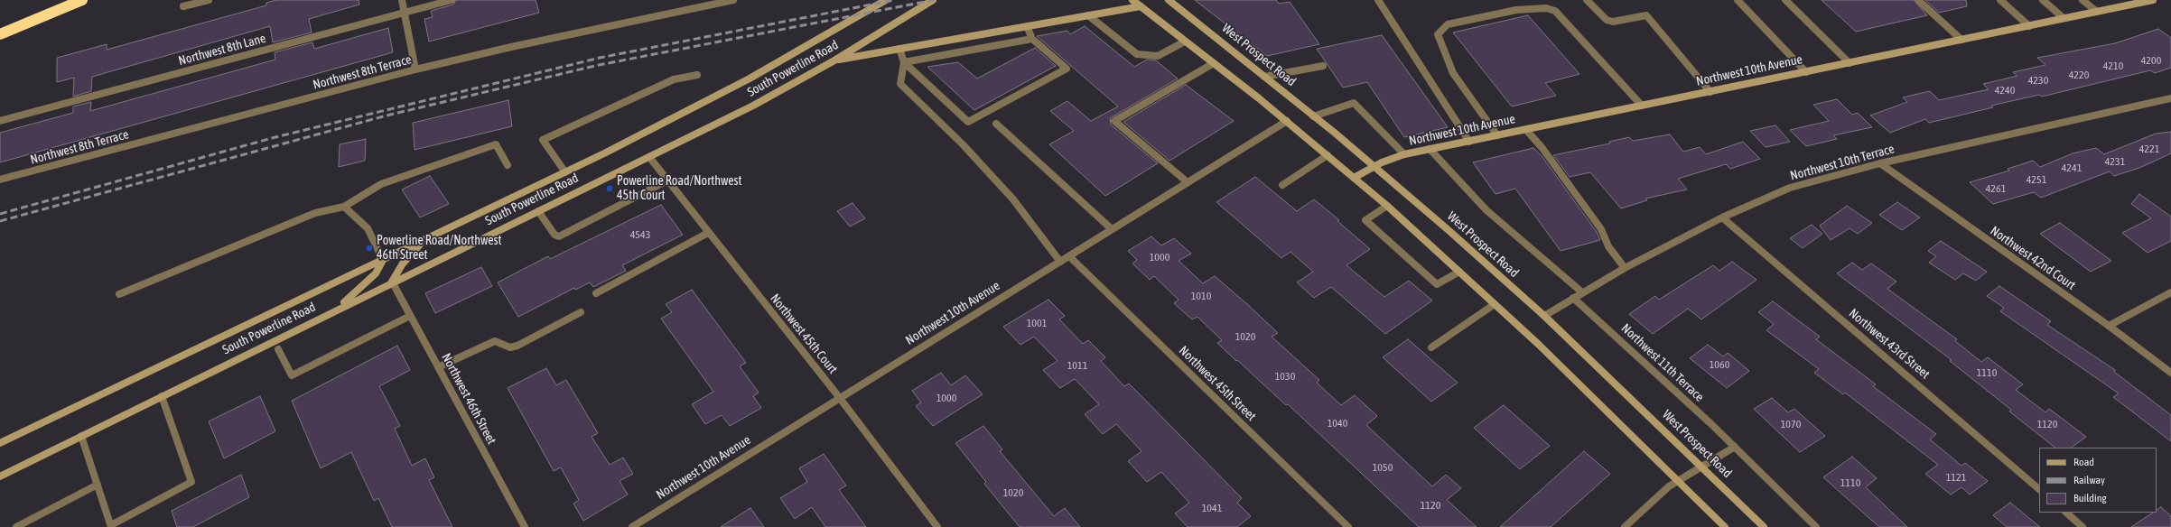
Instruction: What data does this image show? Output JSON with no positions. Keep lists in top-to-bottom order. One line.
{"streets":{"main road":["West Prospect Road","South Powerline Road","Northwest 10th Avenue"],"street":["Northwest 8th Lane","Northwest 8th Terrace","Northwest 10th Terrace","Northwest 42nd Court","Northwest 45th Court","Northwest 43rd Street","Northwest 11th Terrace","Northwest 45th Street","Northwest 46th Street"]},"crossings":[["West Prospect Road","Northwest 10th Avenue"],["West Prospect Road","Northwest 10th Terrace"],["South Powerline Road","Northwest 45th Court"],["South Powerline Road","Northwest 46th Street"],["Northwest 10th Avenue","Northwest 45th Court"],["Northwest 10th Avenue","Northwest 45th Street"],["Northwest 10th Terrace","Northwest 42nd Court"],["Northwest 10th Terrace","Northwest 43rd Street"],["Northwest 10th Terrace","Northwest 11th Terrace"]],"places":["Powerline Road/Northwest 45th Court","Powerline Road/Northwest 46th Street"],"house_numbers":["4200","4210","4220","4230","4240","4221","4231","4241","4251","4261","4543","1000","1010","1001","1020","1060","1011","1110","1030","1000","1040","1070","1120","1050","1121","1110","1020","1120","1041"],"legend":["Road","Railway","Building"]}
